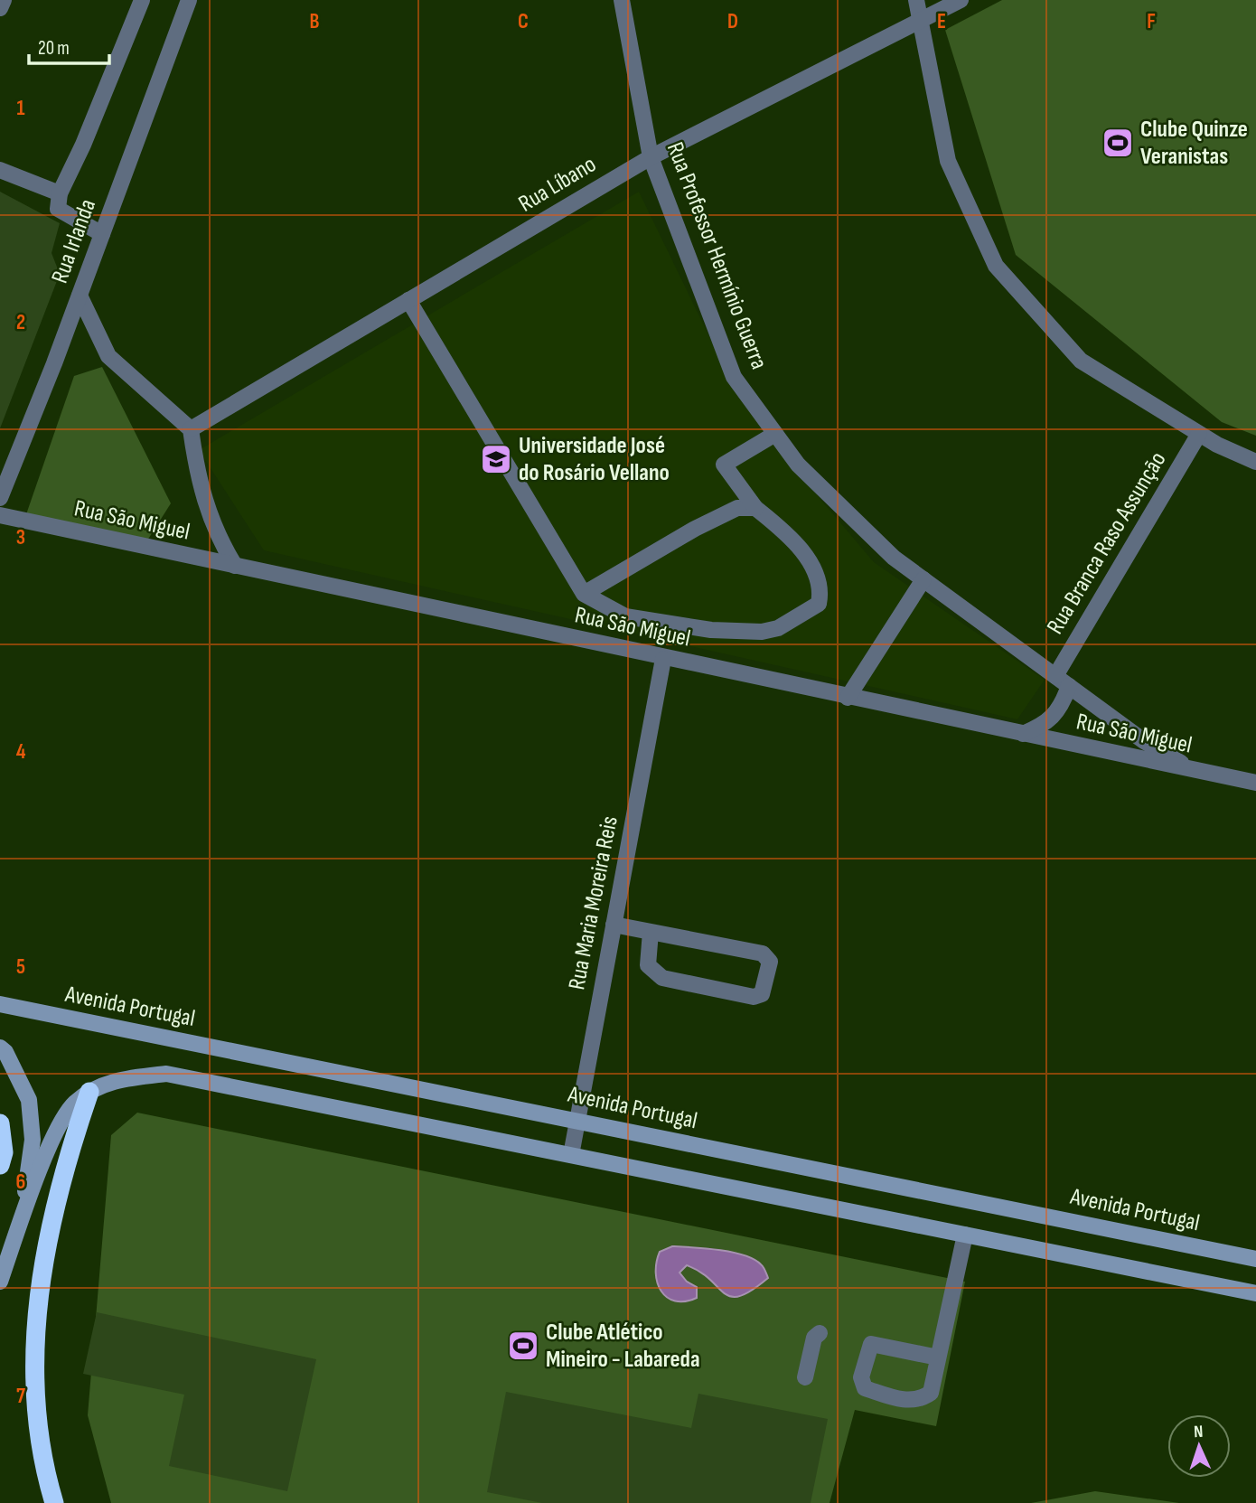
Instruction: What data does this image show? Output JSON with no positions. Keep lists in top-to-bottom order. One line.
{"streets":{"main road":["Avenida Portugal"],"street":["Rua Líbano","Rua Irlanda","Rua Professor Hermínio Guerra","Rua São Miguel","Rua Branca Raso Assunção","Rua Maria Moreira Reis"]},"crossings":[["Rua Líbano","Rua Professor Hermínio Guerra"],["Rua Professor Hermínio Guerra","Rua São Miguel"],["Rua Professor Hermínio Guerra","Rua Branca Raso Assunção"],["Rua São Miguel","Rua Branca Raso Assunção"],["Rua São Miguel","Rua Maria Moreira Reis"],["Rua Maria Moreira Reis","Avenida Portugal"]],"places":{"sports":["Clube Quinze Veranistas","Clube Atlético Mineiro - Labareda"],"school or university":["Universidade José do Rosário Vellano"]},"scale_bar":"20 m","north":"top","grid":{"columns":["B","C","D","E","F"],"rows":["1","2","3","4","5","6","7"]}}
